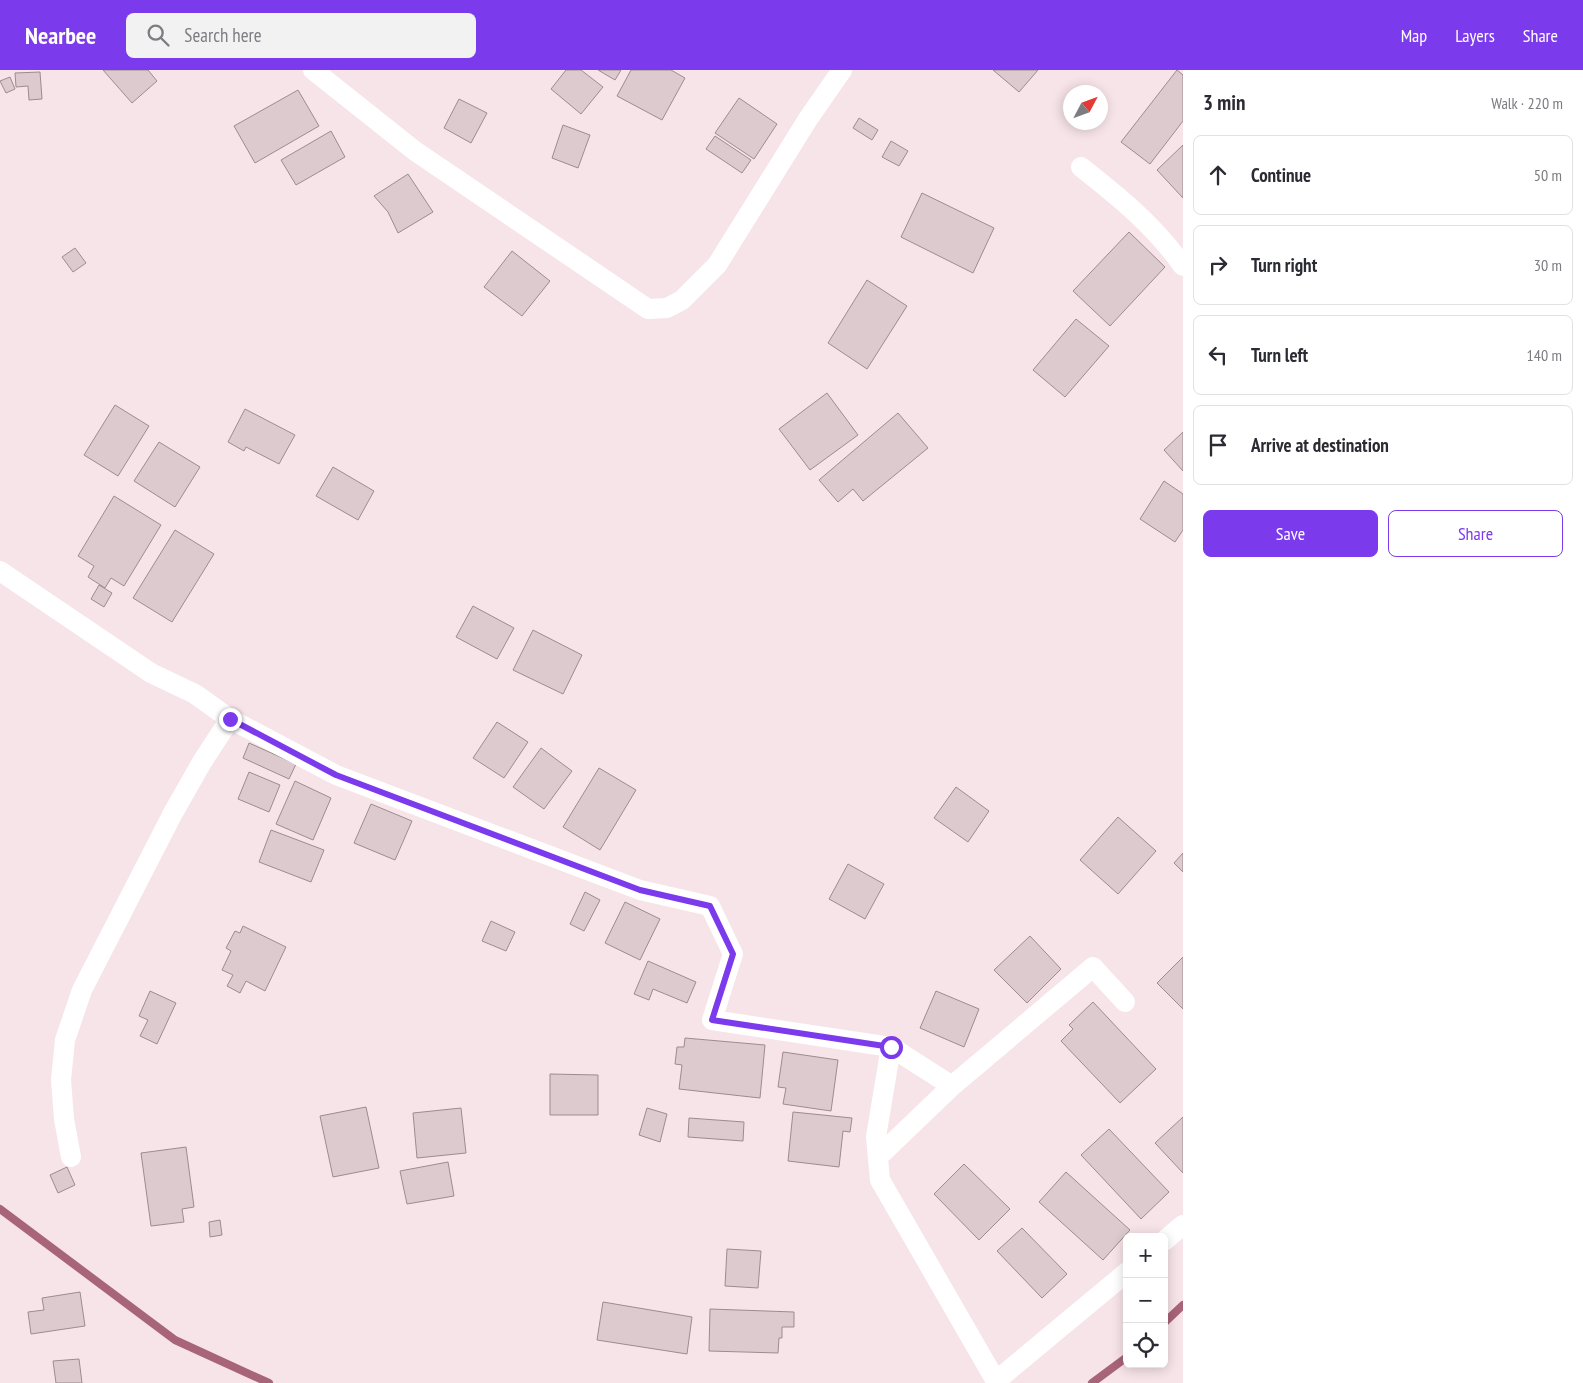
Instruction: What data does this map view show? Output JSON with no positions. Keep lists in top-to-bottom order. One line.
{"north":"top right","page":{"header":"Nearbee","search":"Search here","nav":["Map","Layers","Share"],"heading":["3 min","Walk · 220 m"],"list":[["Continue","50 m"],["Turn right","30 m"],["Turn left","140 m"],"Arrive at destination"],"buttons":["Save","Share"],"map_buttons":["+","−"]}}
